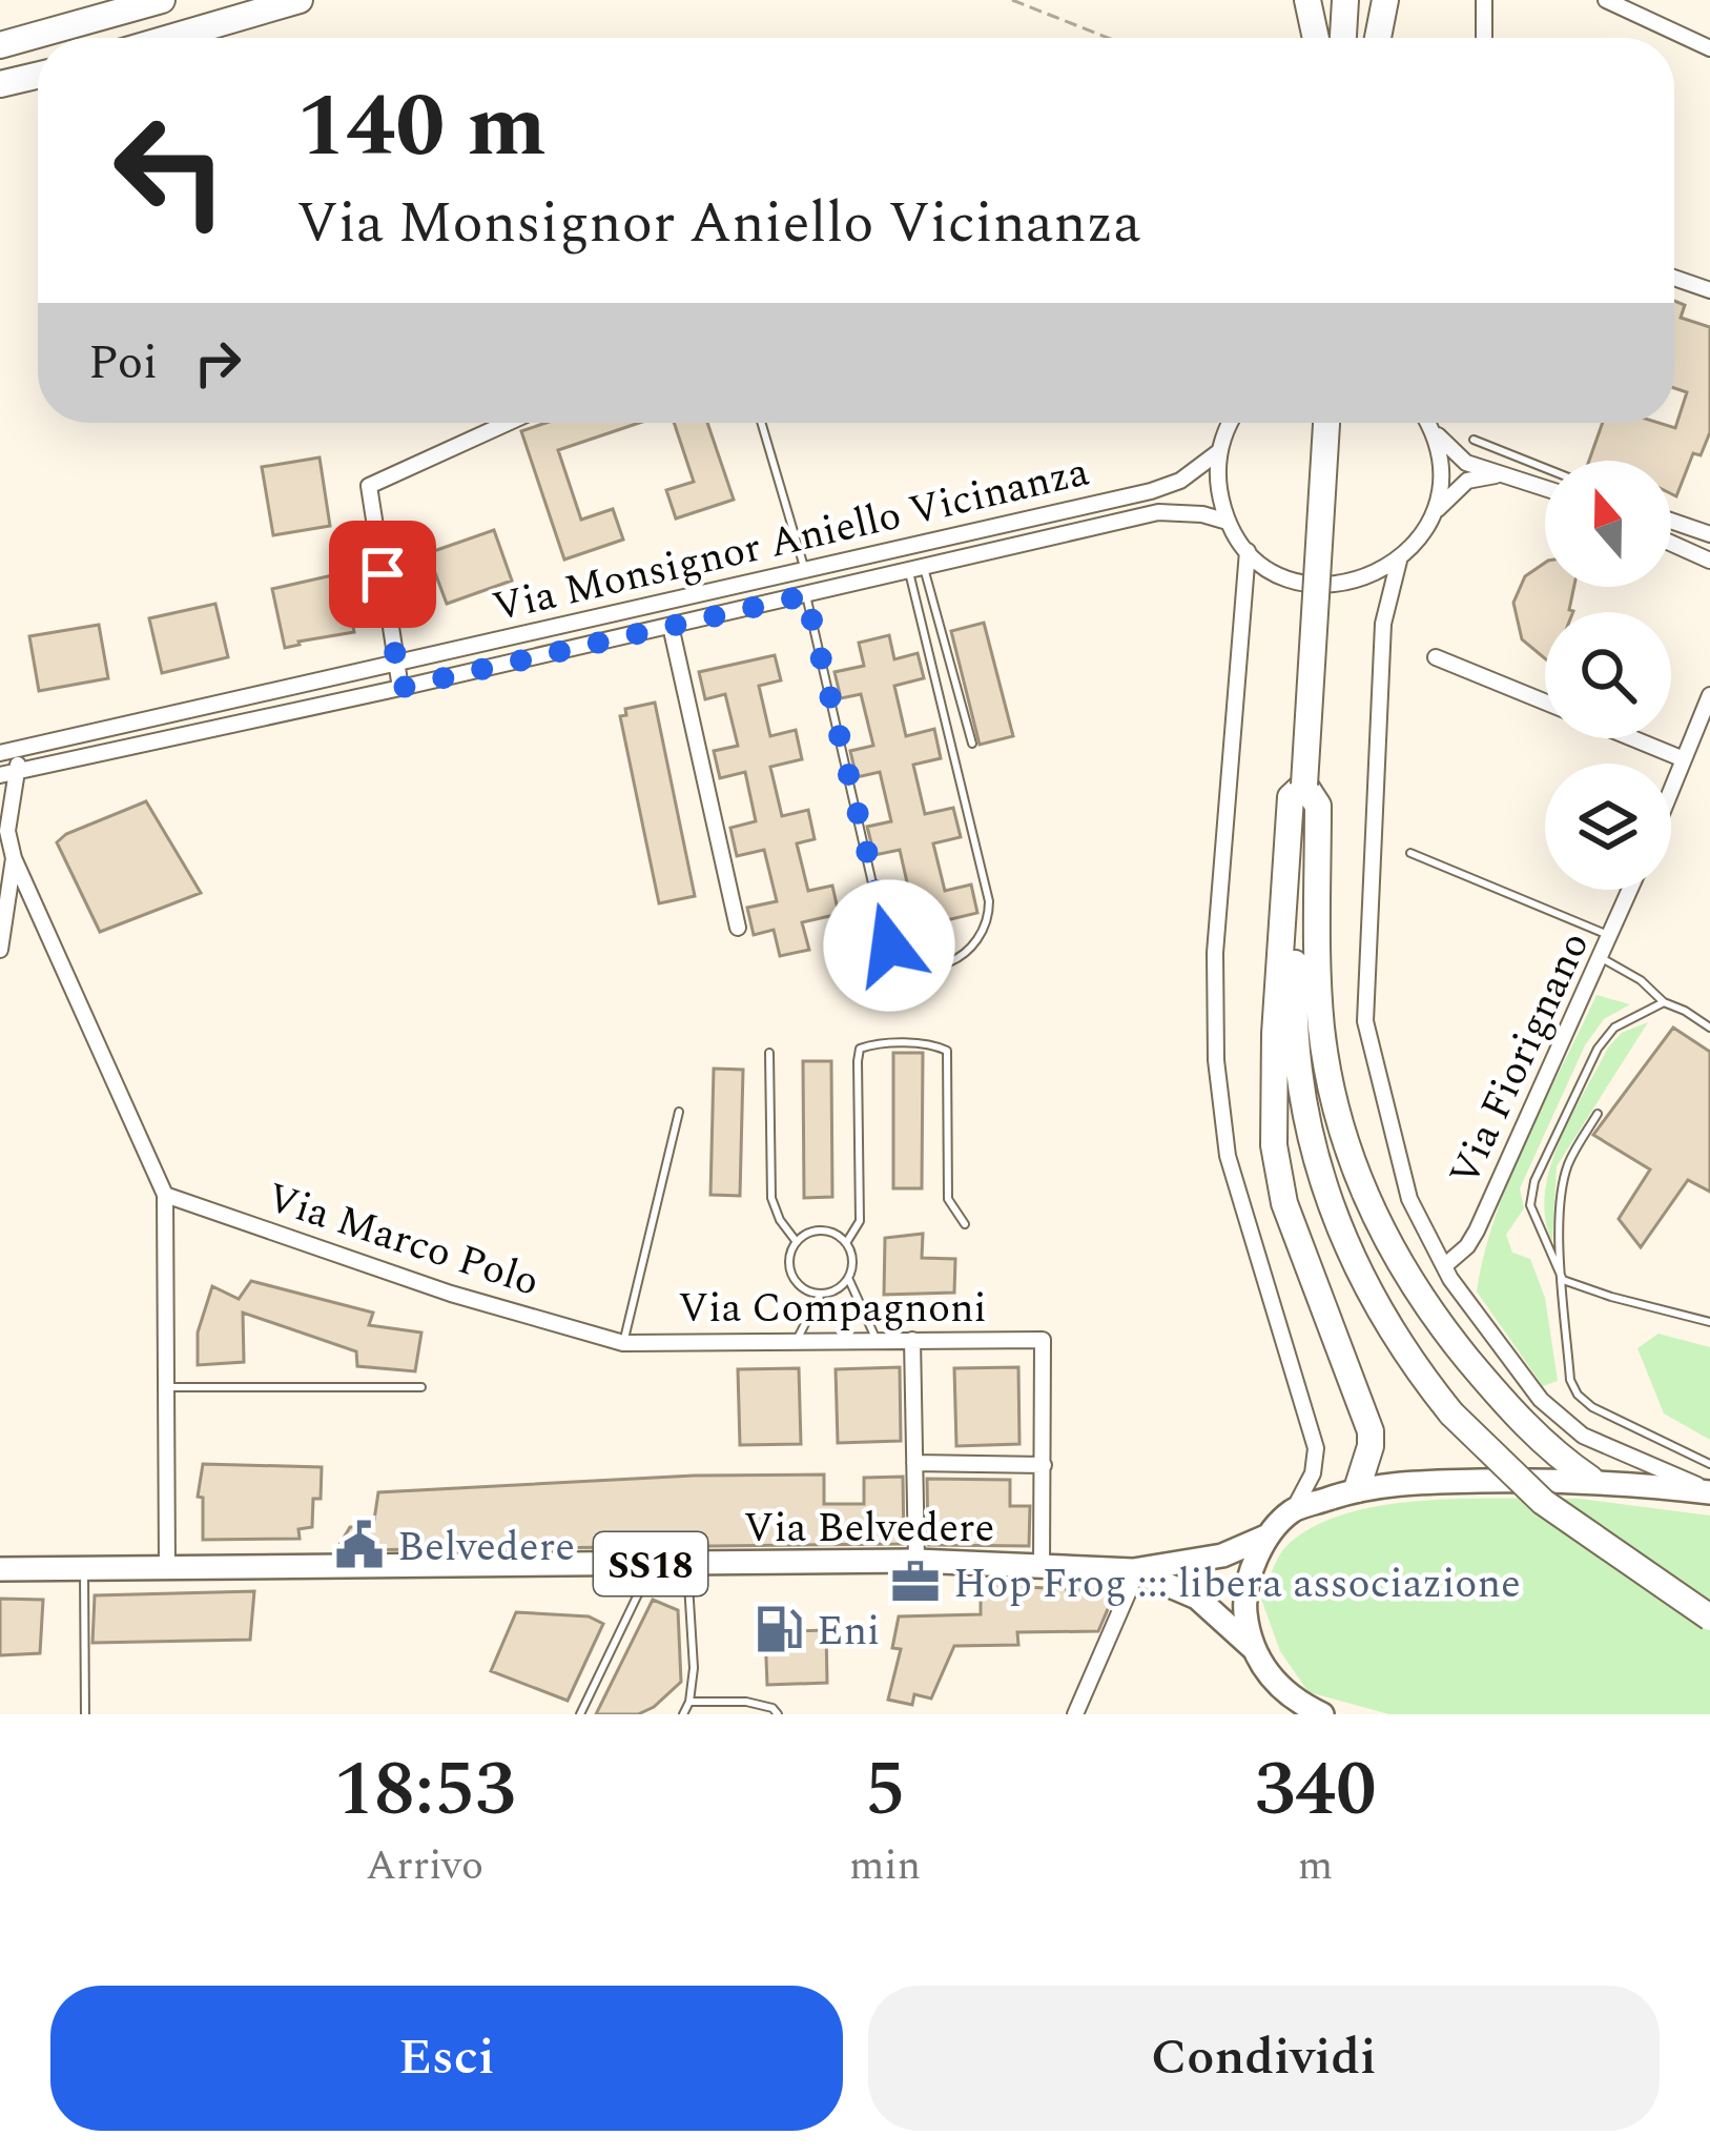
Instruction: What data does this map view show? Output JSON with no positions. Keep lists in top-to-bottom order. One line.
{"streets":{"main road":["Via Belvedere","SS18"],"street":["Via Monsignor Aniello Vicinanza","Via Fiorignano","Via Marco Polo","Via Compagnoni"]},"crossings":[["Via Marco Polo","Via Compagnoni"],["Via Belvedere","SS18"]],"places":{"public building":["Belvedere"],"office":["Hop Frog ::: libera associazione"],"fuel station":["Eni"]},"north":"top","page":{"turn":["140 m","Via Monsignor Aniello Vicinanza"],"then":"Poi","eta":["18:53","Arrivo","5","min","340","m"],"buttons":["Esci","Condividi"]}}
